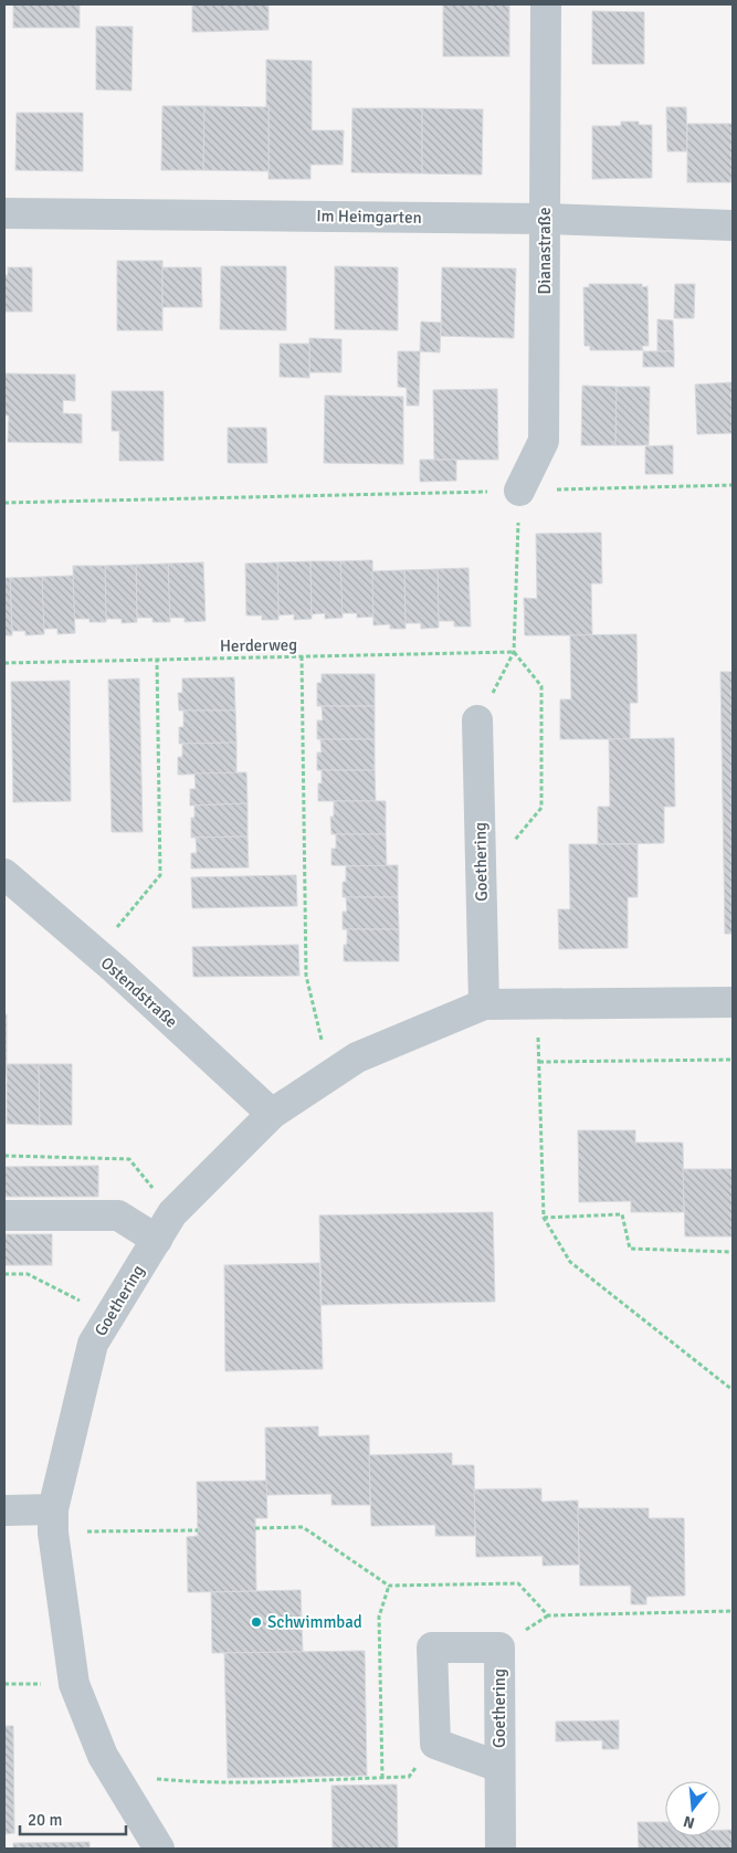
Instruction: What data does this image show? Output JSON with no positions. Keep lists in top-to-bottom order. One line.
{"streets":{"street":["Im Heimgarten","Dianastraße","Goethering","Ostendstraße"],"path":["Herderweg"]},"crossings":[["Im Heimgarten","Dianastraße"],["Goethering","Ostendstraße"]],"places":["Schwimmbad"],"scale_bar":"20 m","north":"bottom"}
